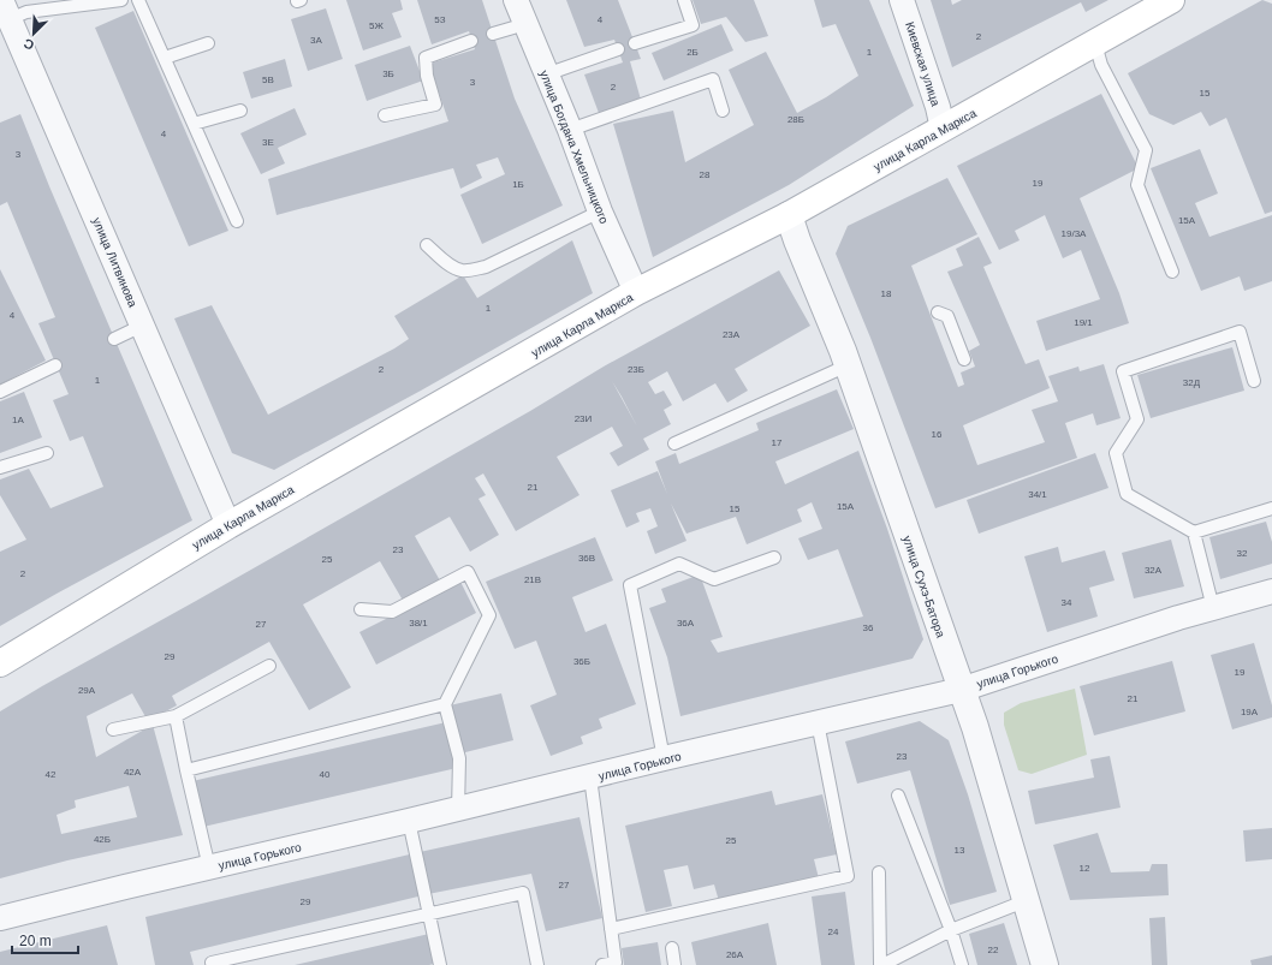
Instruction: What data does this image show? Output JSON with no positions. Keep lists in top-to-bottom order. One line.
{"streets":{"main road":["улица Карла Маркса"],"street":["Киевская улица","улица Богдана Хмельницкого","улица Литвинова","улица Сухэ-Батора","улица Горького"]},"crossings":[["Киевская улица","улица Карла Маркса"],["улица Карла Маркса","улица Богдана Хмельницкого"],["улица Карла Маркса","улица Литвинова"],["улица Карла Маркса","улица Сухэ-Батора"],["улица Сухэ-Батора","улица Горького"]],"house_numbers":["5З","4","5Ж","2","3А","2Б","1","3Б","5В","3","2","15","28Б","4","3Е","3","28","19","1Б","15А","19/3А","18","1","4","19/1","23А","2","23Б","1","32Д","23И","1А","16","17","21","34/1","15А","15","23","32","36В","25","32А","2","21В","34","38/1","36А","27","36","29","36Б","19","29А","21","19А","23","42А","42","40","42Б","25","13","12","27","29","24","22","26А"],"scale_bar":"20 m","north":"bottom left"}
